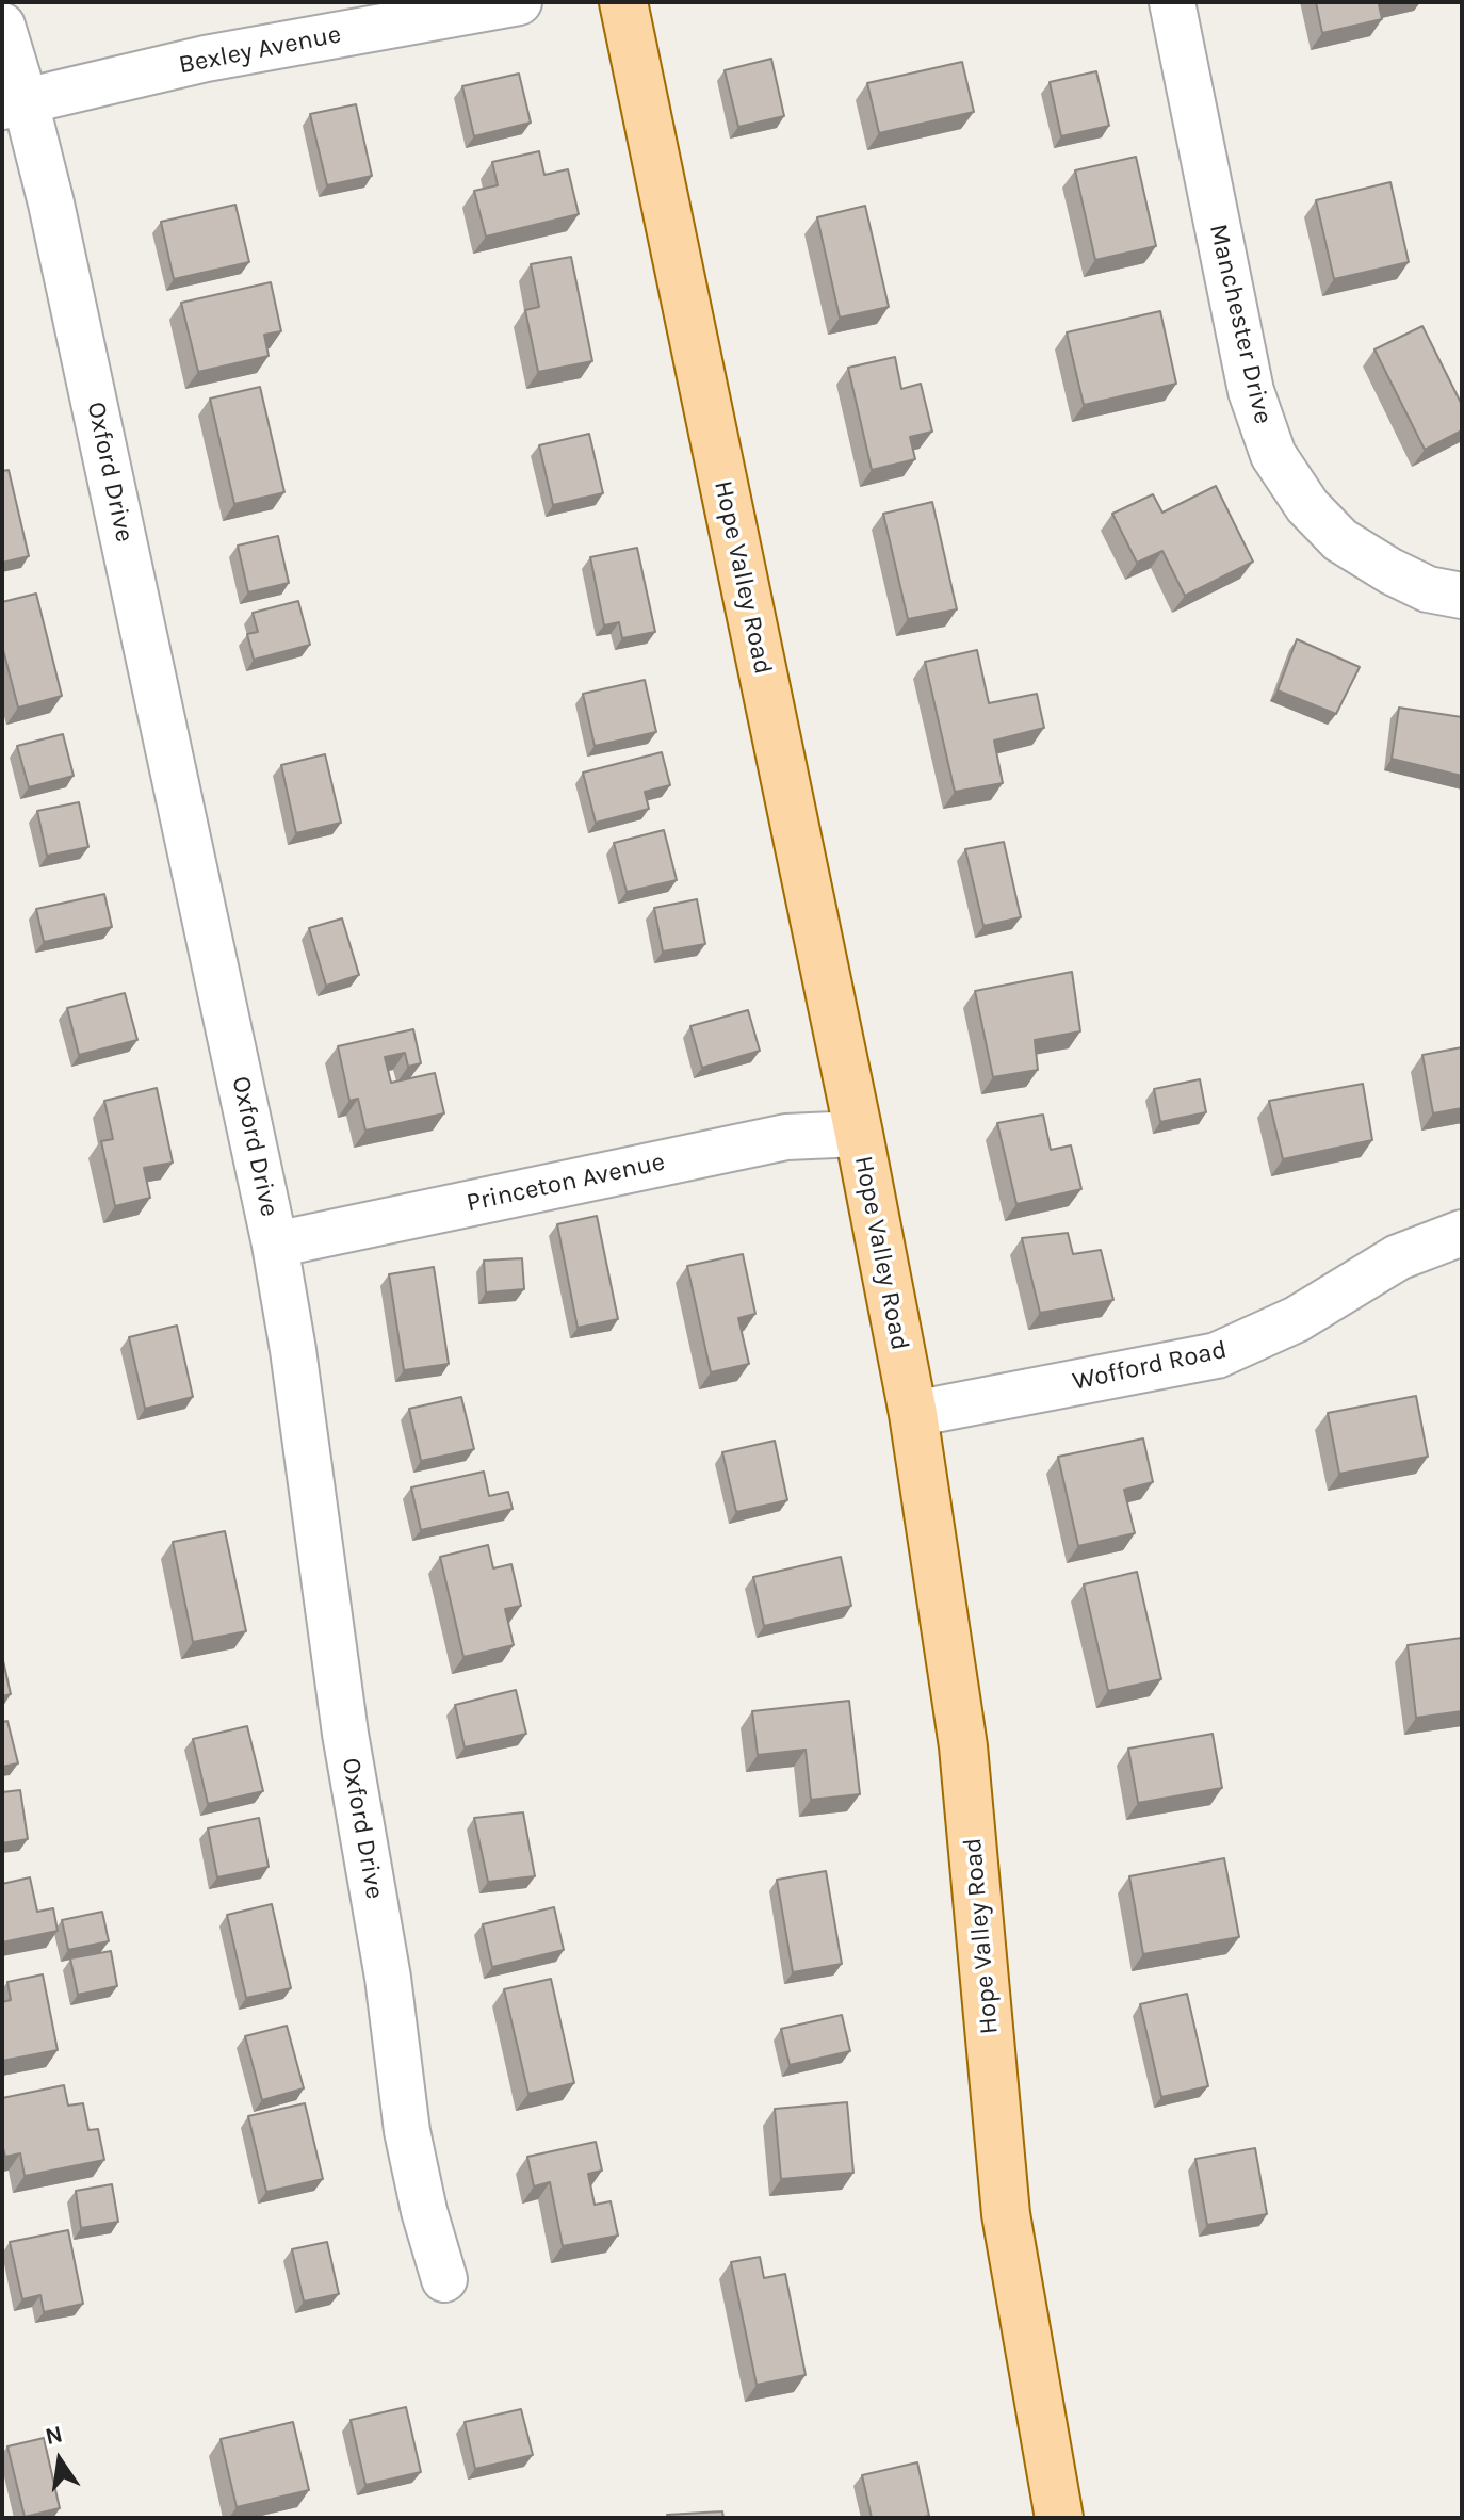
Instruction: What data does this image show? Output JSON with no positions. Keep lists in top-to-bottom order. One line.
{"streets":{"main road":["Hope Valley Road"],"street":["Bexley Avenue","Manchester Drive","Oxford Drive","Princeton Avenue","Wofford Road"]},"crossings":[["Bexley Avenue","Oxford Drive"],["Oxford Drive","Princeton Avenue"],["Hope Valley Road","Princeton Avenue"],["Hope Valley Road","Wofford Road"]],"north":"top"}
